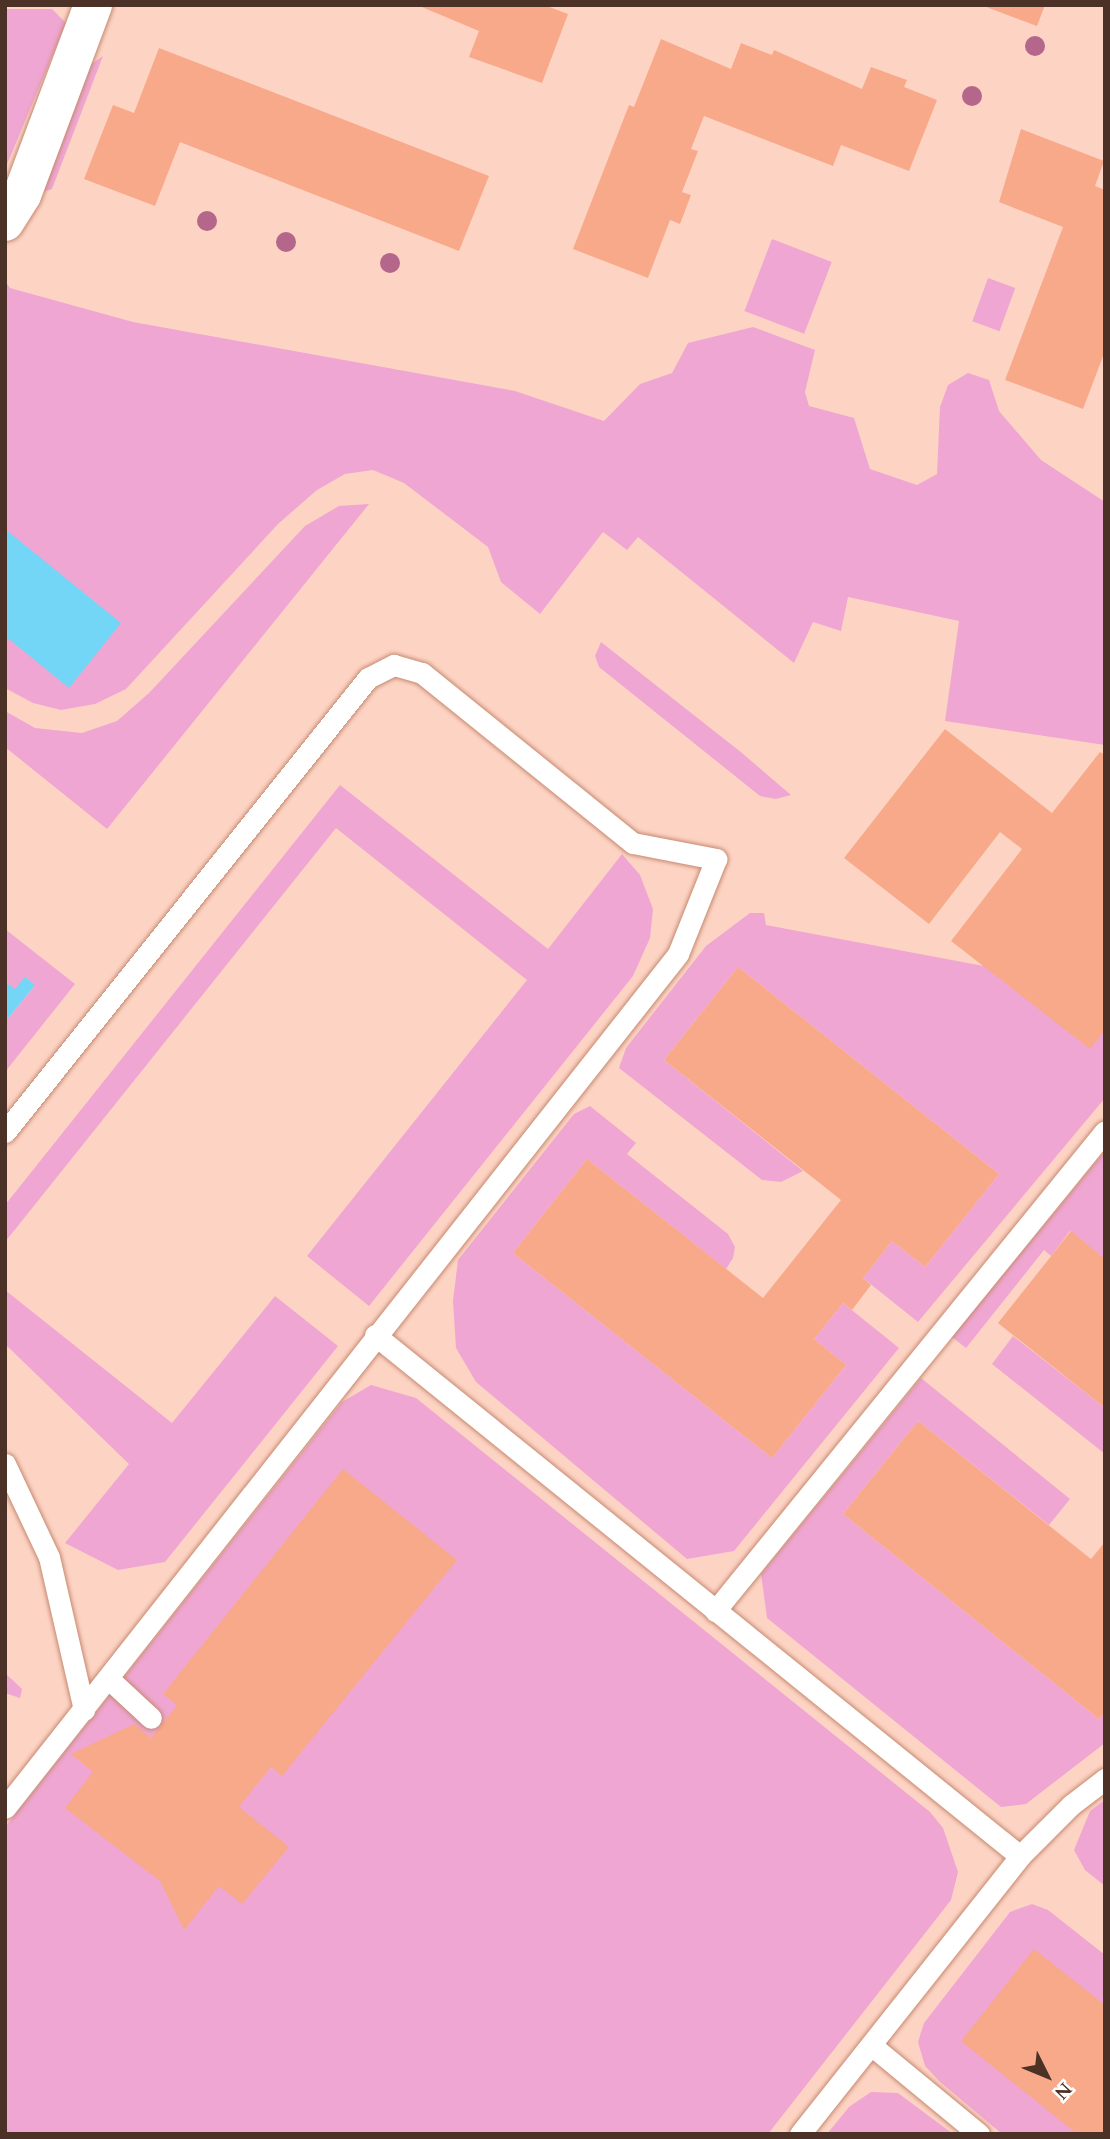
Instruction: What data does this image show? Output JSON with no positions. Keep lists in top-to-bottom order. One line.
{"north":"bottom right"}
